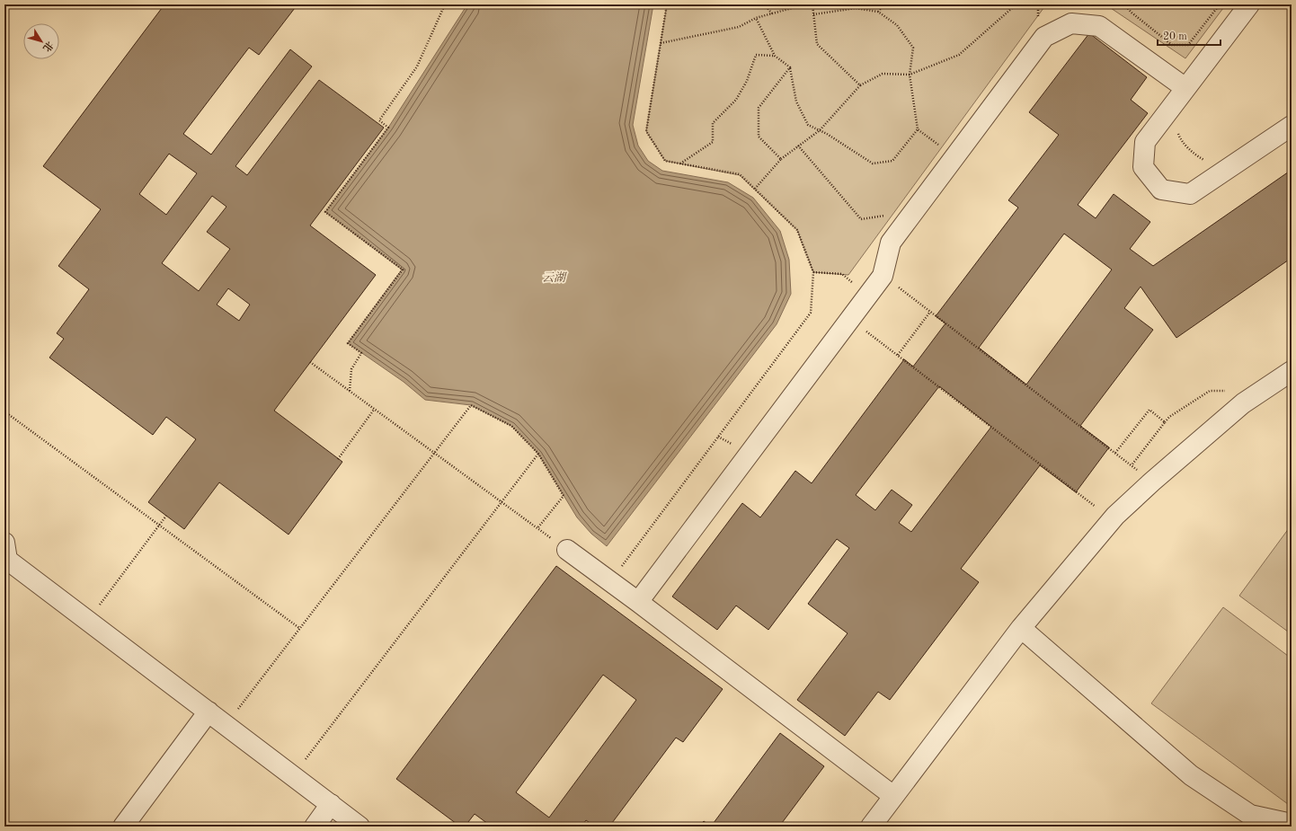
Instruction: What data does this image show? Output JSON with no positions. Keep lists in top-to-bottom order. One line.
{"water":["云湖"],"scale_bar":"20 m","north":"bottom right"}
